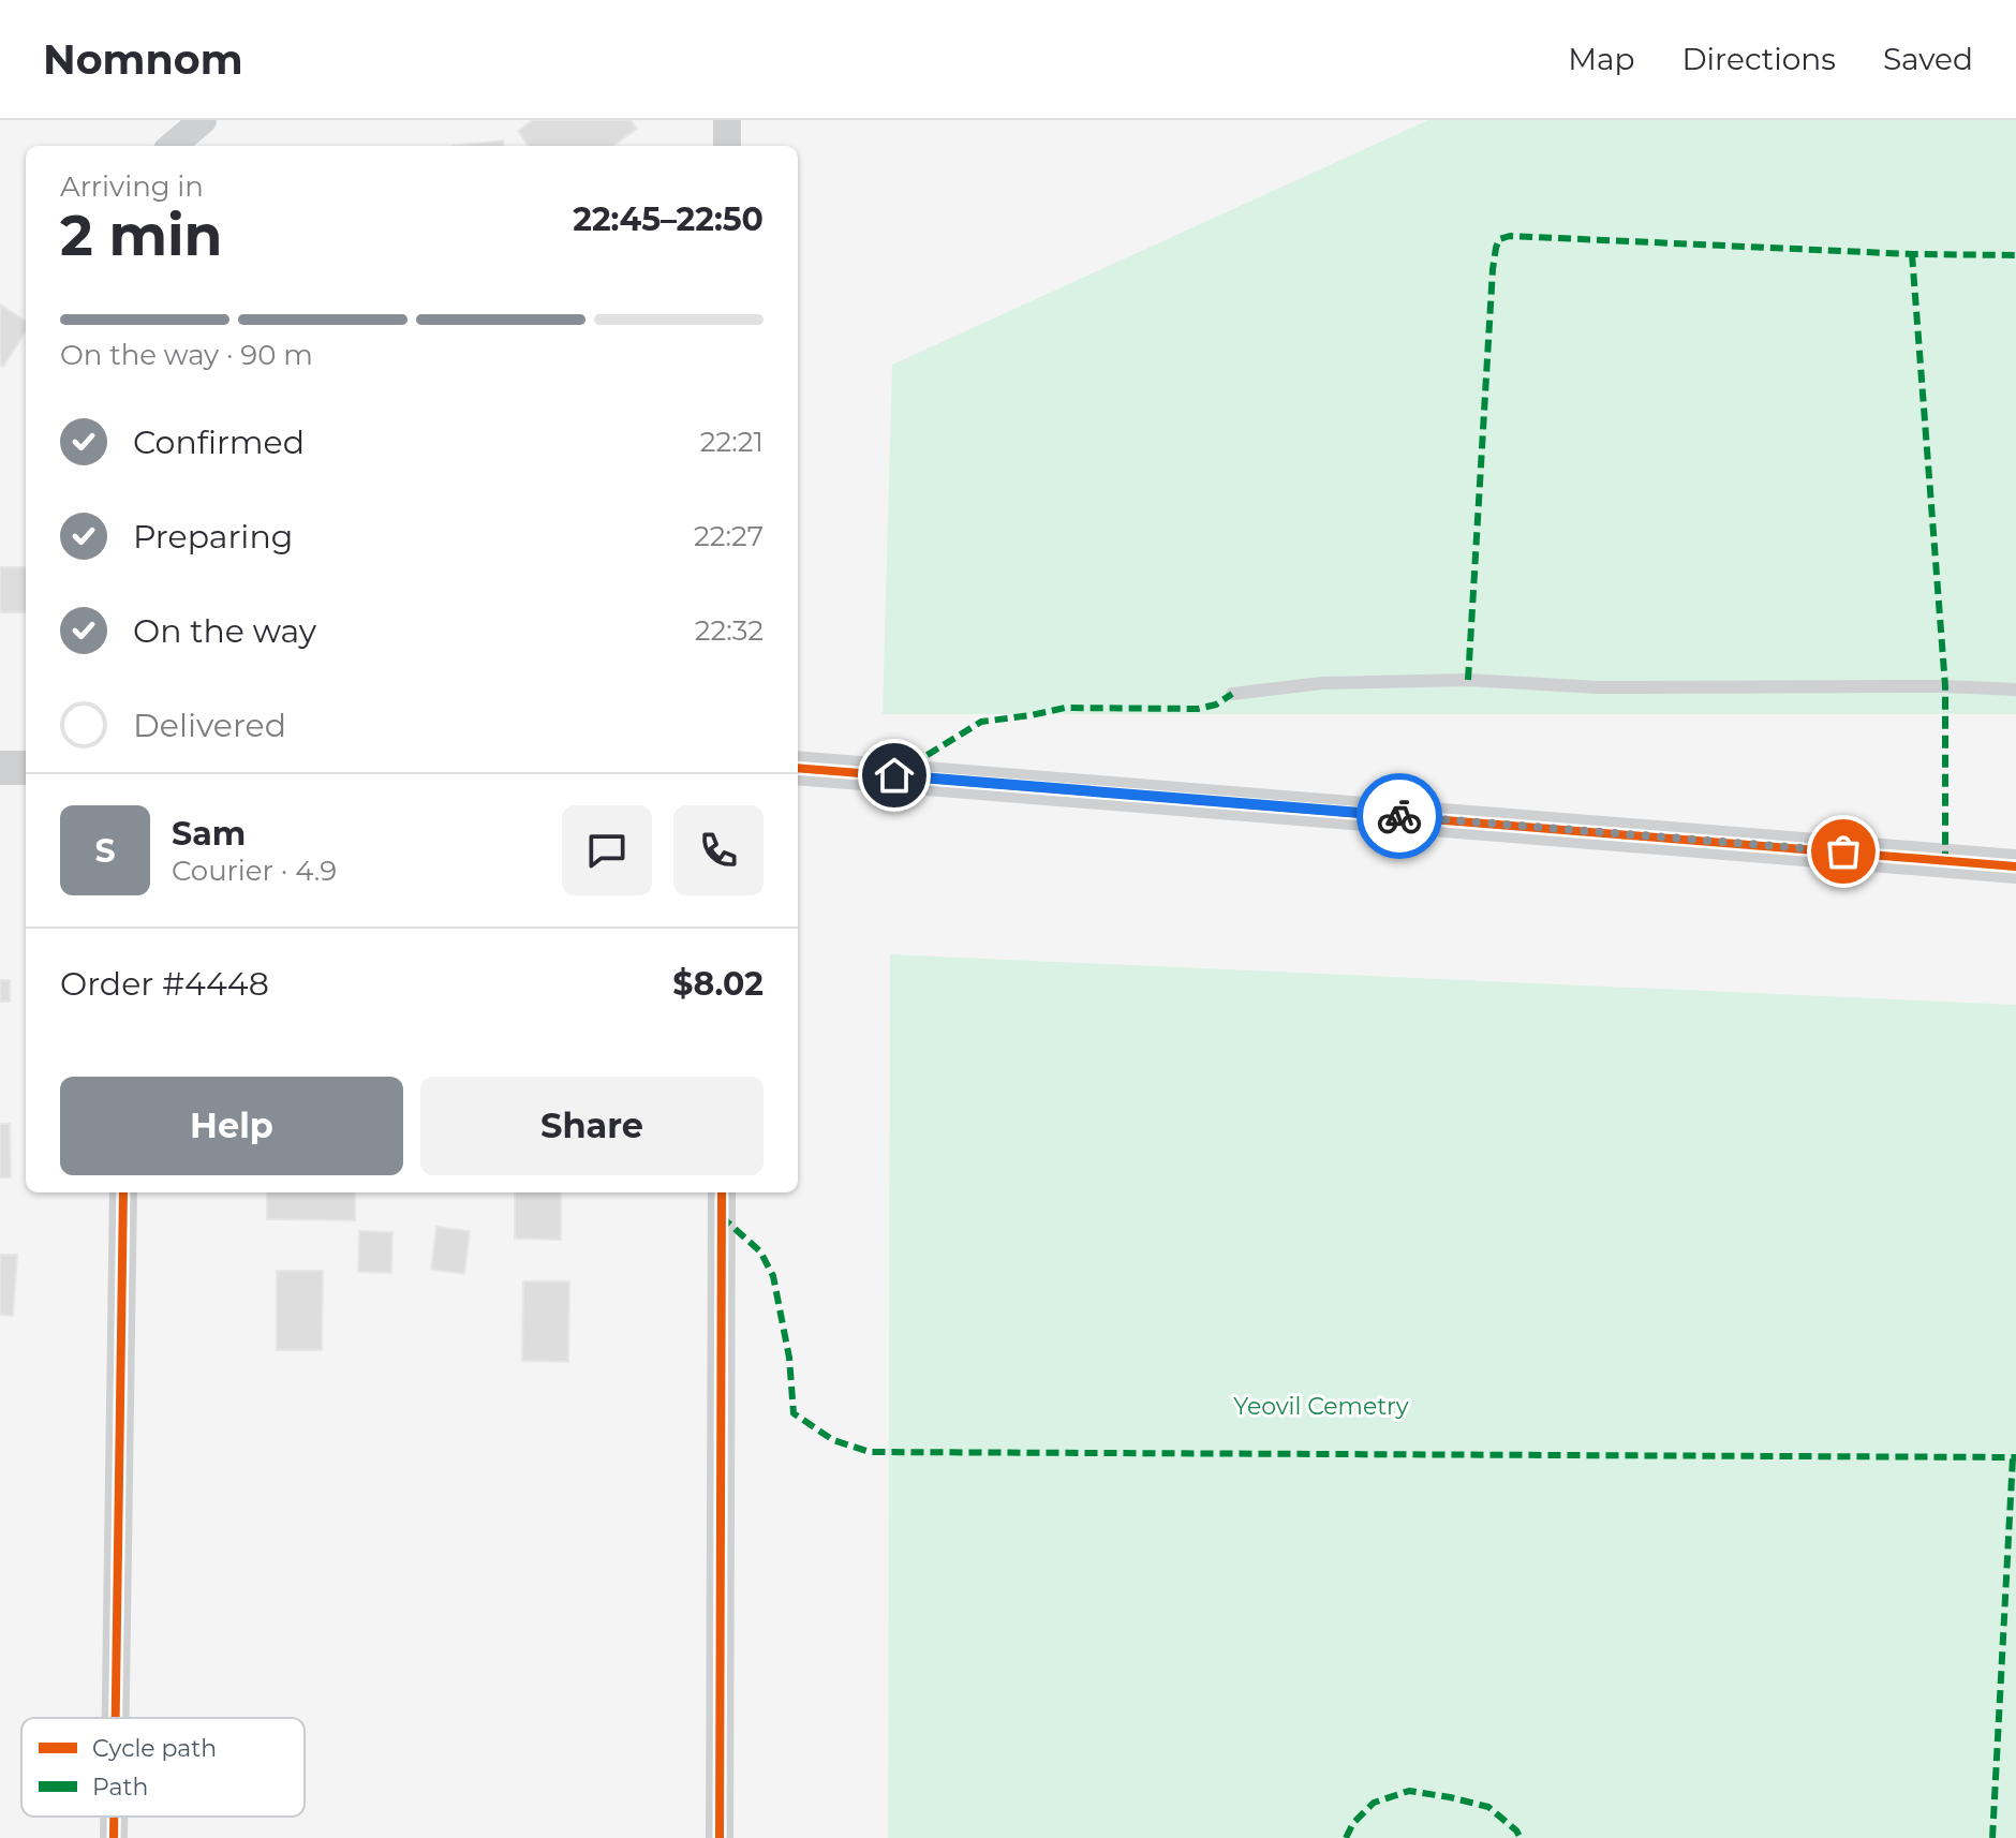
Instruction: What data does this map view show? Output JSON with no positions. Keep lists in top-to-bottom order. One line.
{"parks":["Yeovil Cemetry"],"legend":["Cycle path","Path"],"page":{"header":"Nomnom","nav":["Map","Directions","Saved"],"heading":["2 min","Arriving in","22:45–22:50"],"panel":["Sam","Courier · 4.9","Order #4448","$8.02"],"bar":"On the way · 90 m","list":[["Confirmed","22:21"],["Preparing","22:27"],["On the way","22:32"],"Delivered"],"round":"S","buttons":["Help","Share"]}}
